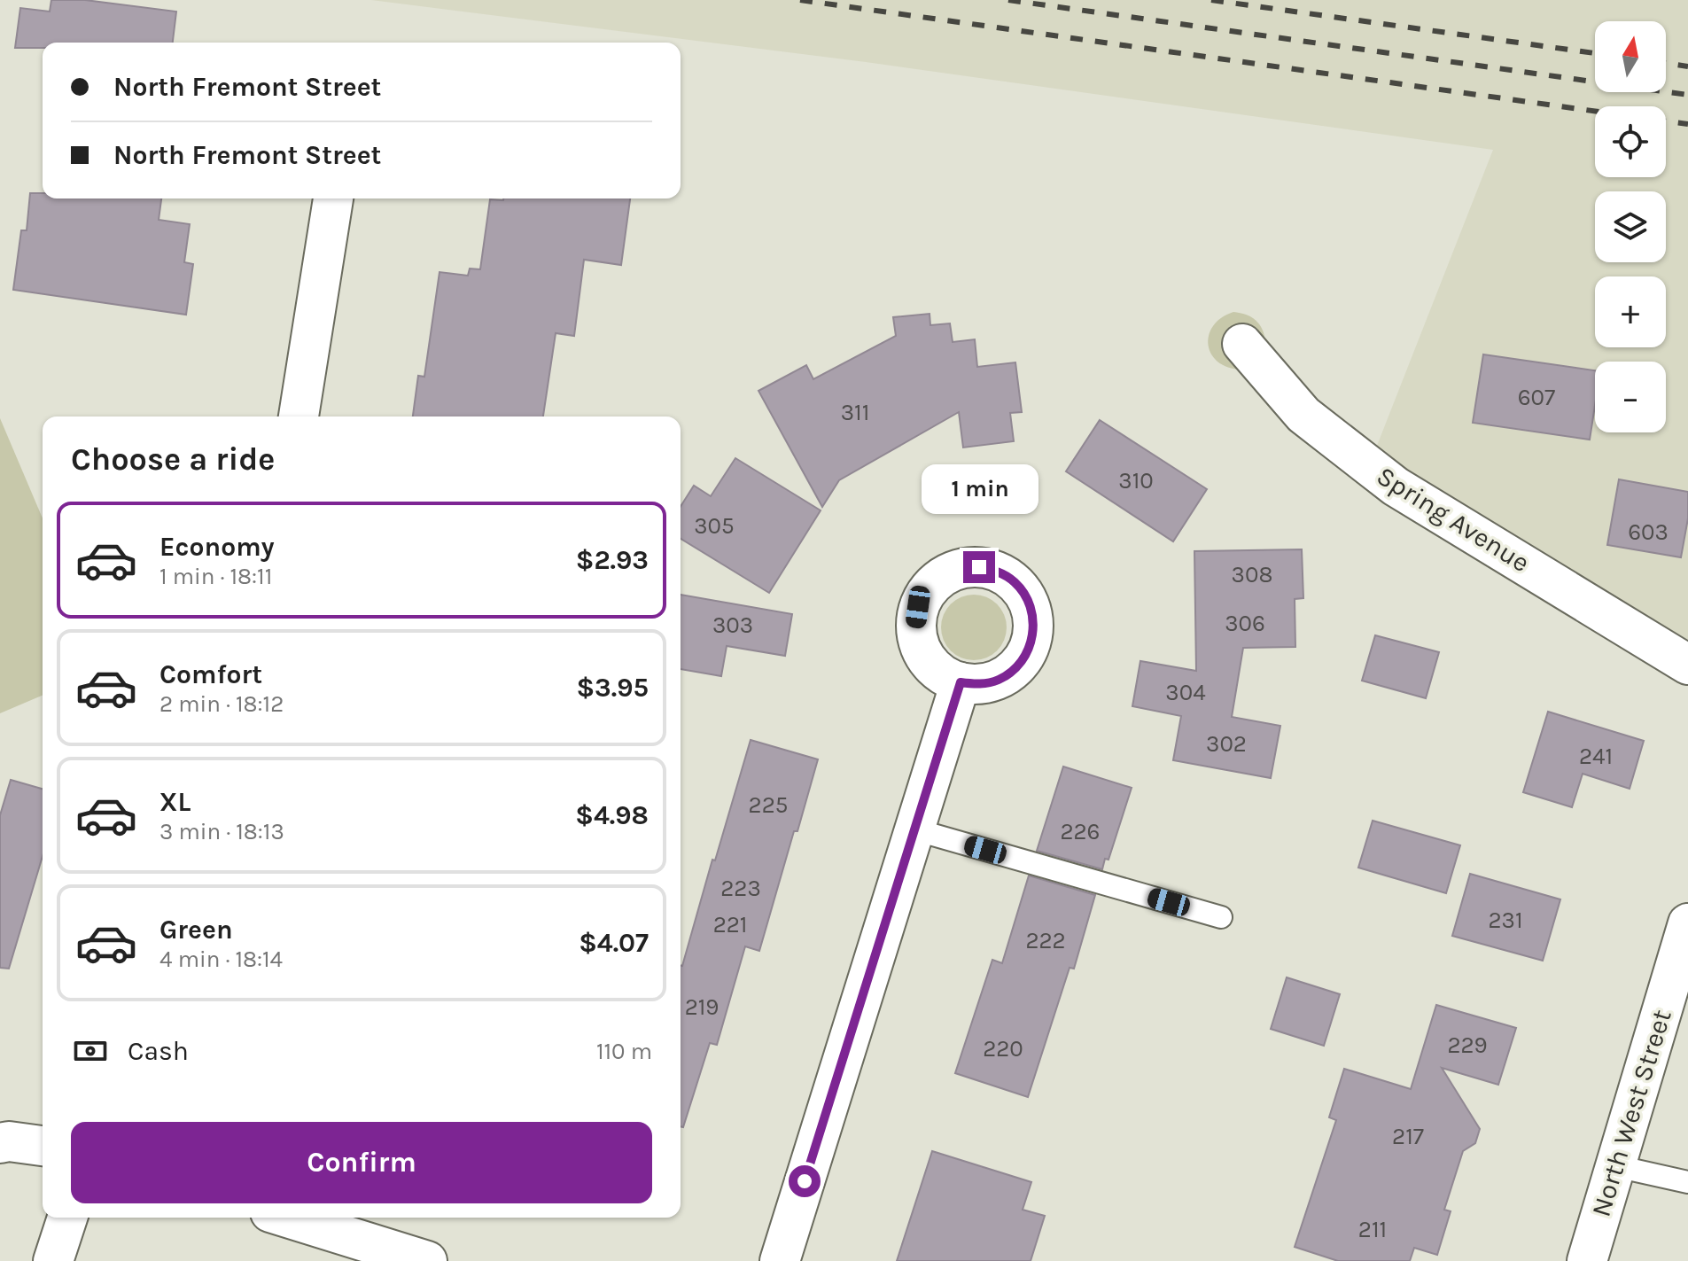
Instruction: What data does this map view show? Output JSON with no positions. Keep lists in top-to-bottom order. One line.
{"streets":{"street":["Spring Avenue","North West Street"]},"house_numbers":["607","311","310","305","603","308","306","303","304","302","241","225","226","223","231","221","222","219","229","220","217","211"],"north":"top","page":{"map_buttons":["+","−"],"banner":["North Fremont Street","North Fremont Street"],"heading":"Choose a ride","bubble":"1 min","list":[{"name":"Economy","note":"1 min · 18:11","value":"$2.93"},{"name":"Comfort","note":"2 min · 18:12","value":"$3.95"},{"name":"XL","note":"3 min · 18:13","value":"$4.98"},{"name":"Green","note":"4 min · 18:14","value":"$4.07"}],"pay":["Cash","110 m"],"buttons":"Confirm"}}
